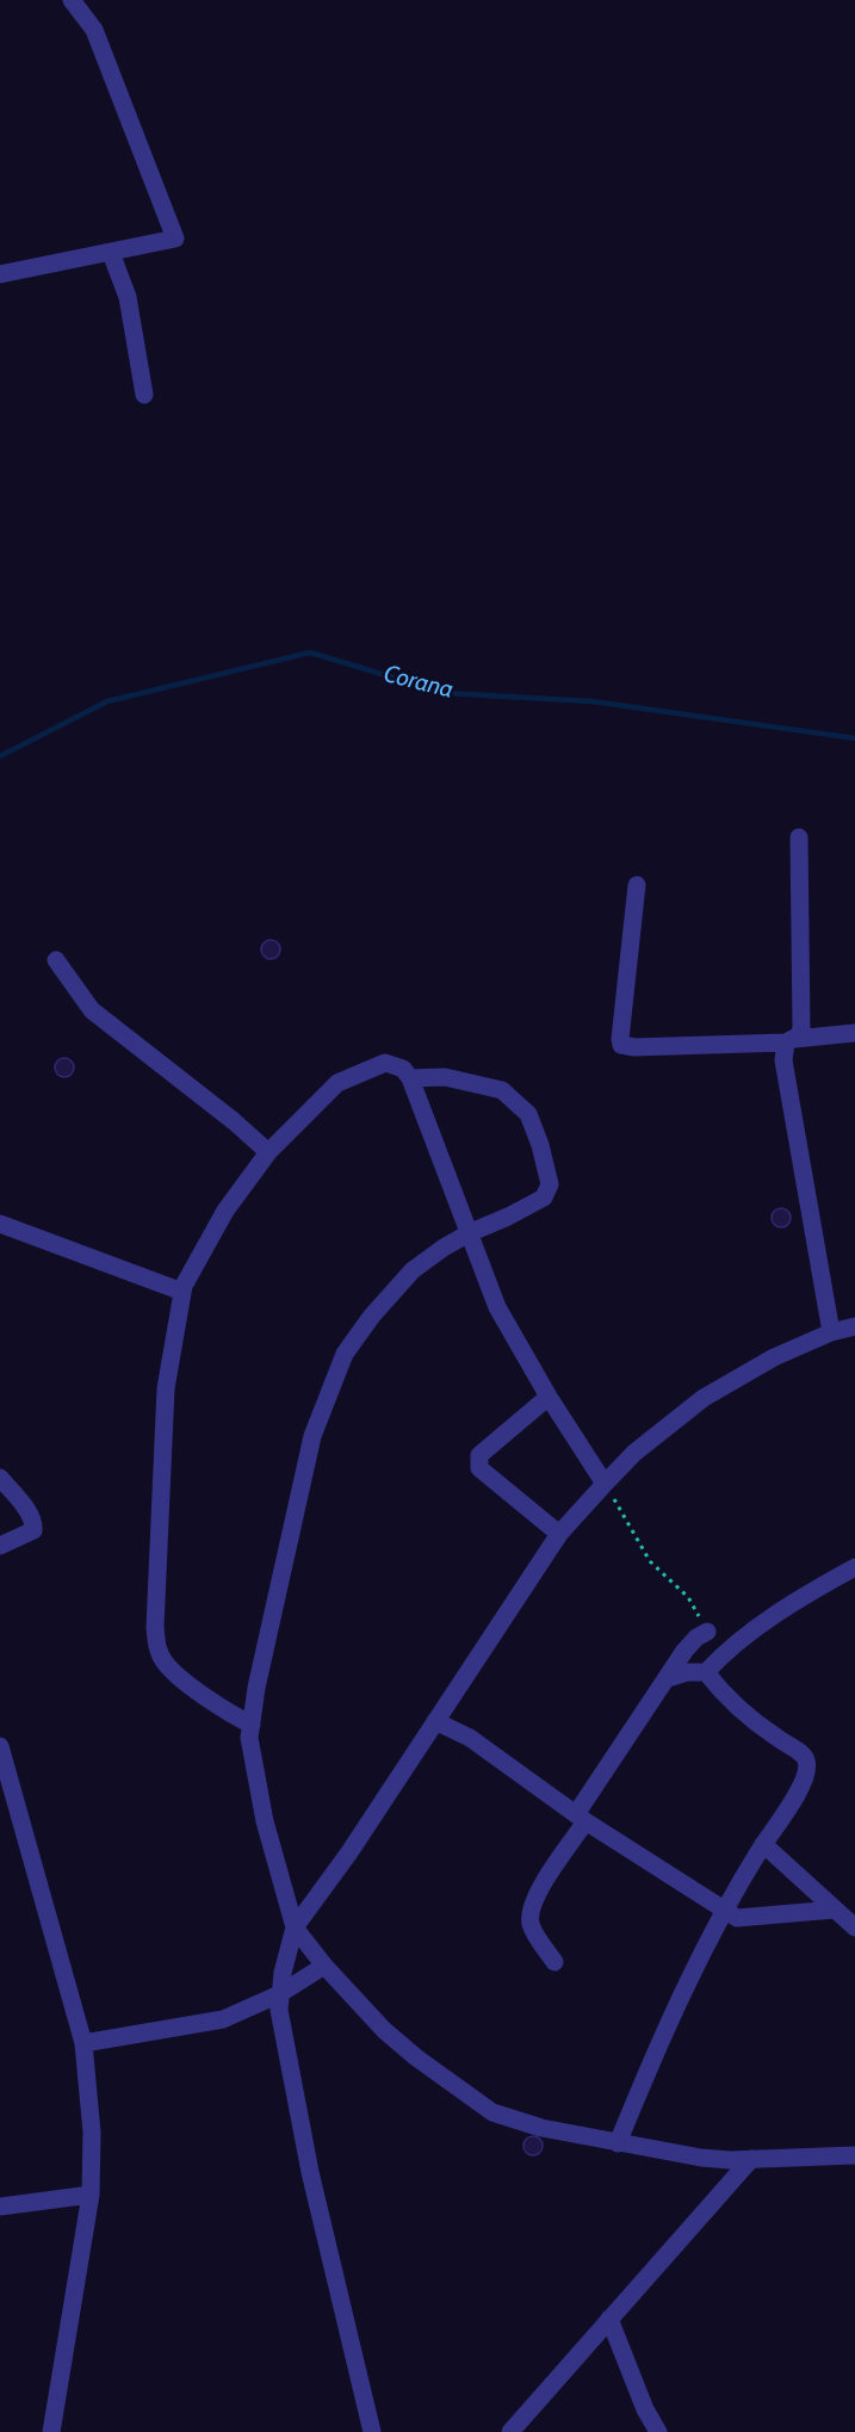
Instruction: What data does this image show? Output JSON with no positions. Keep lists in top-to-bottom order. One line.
{"water":["Corana"]}
